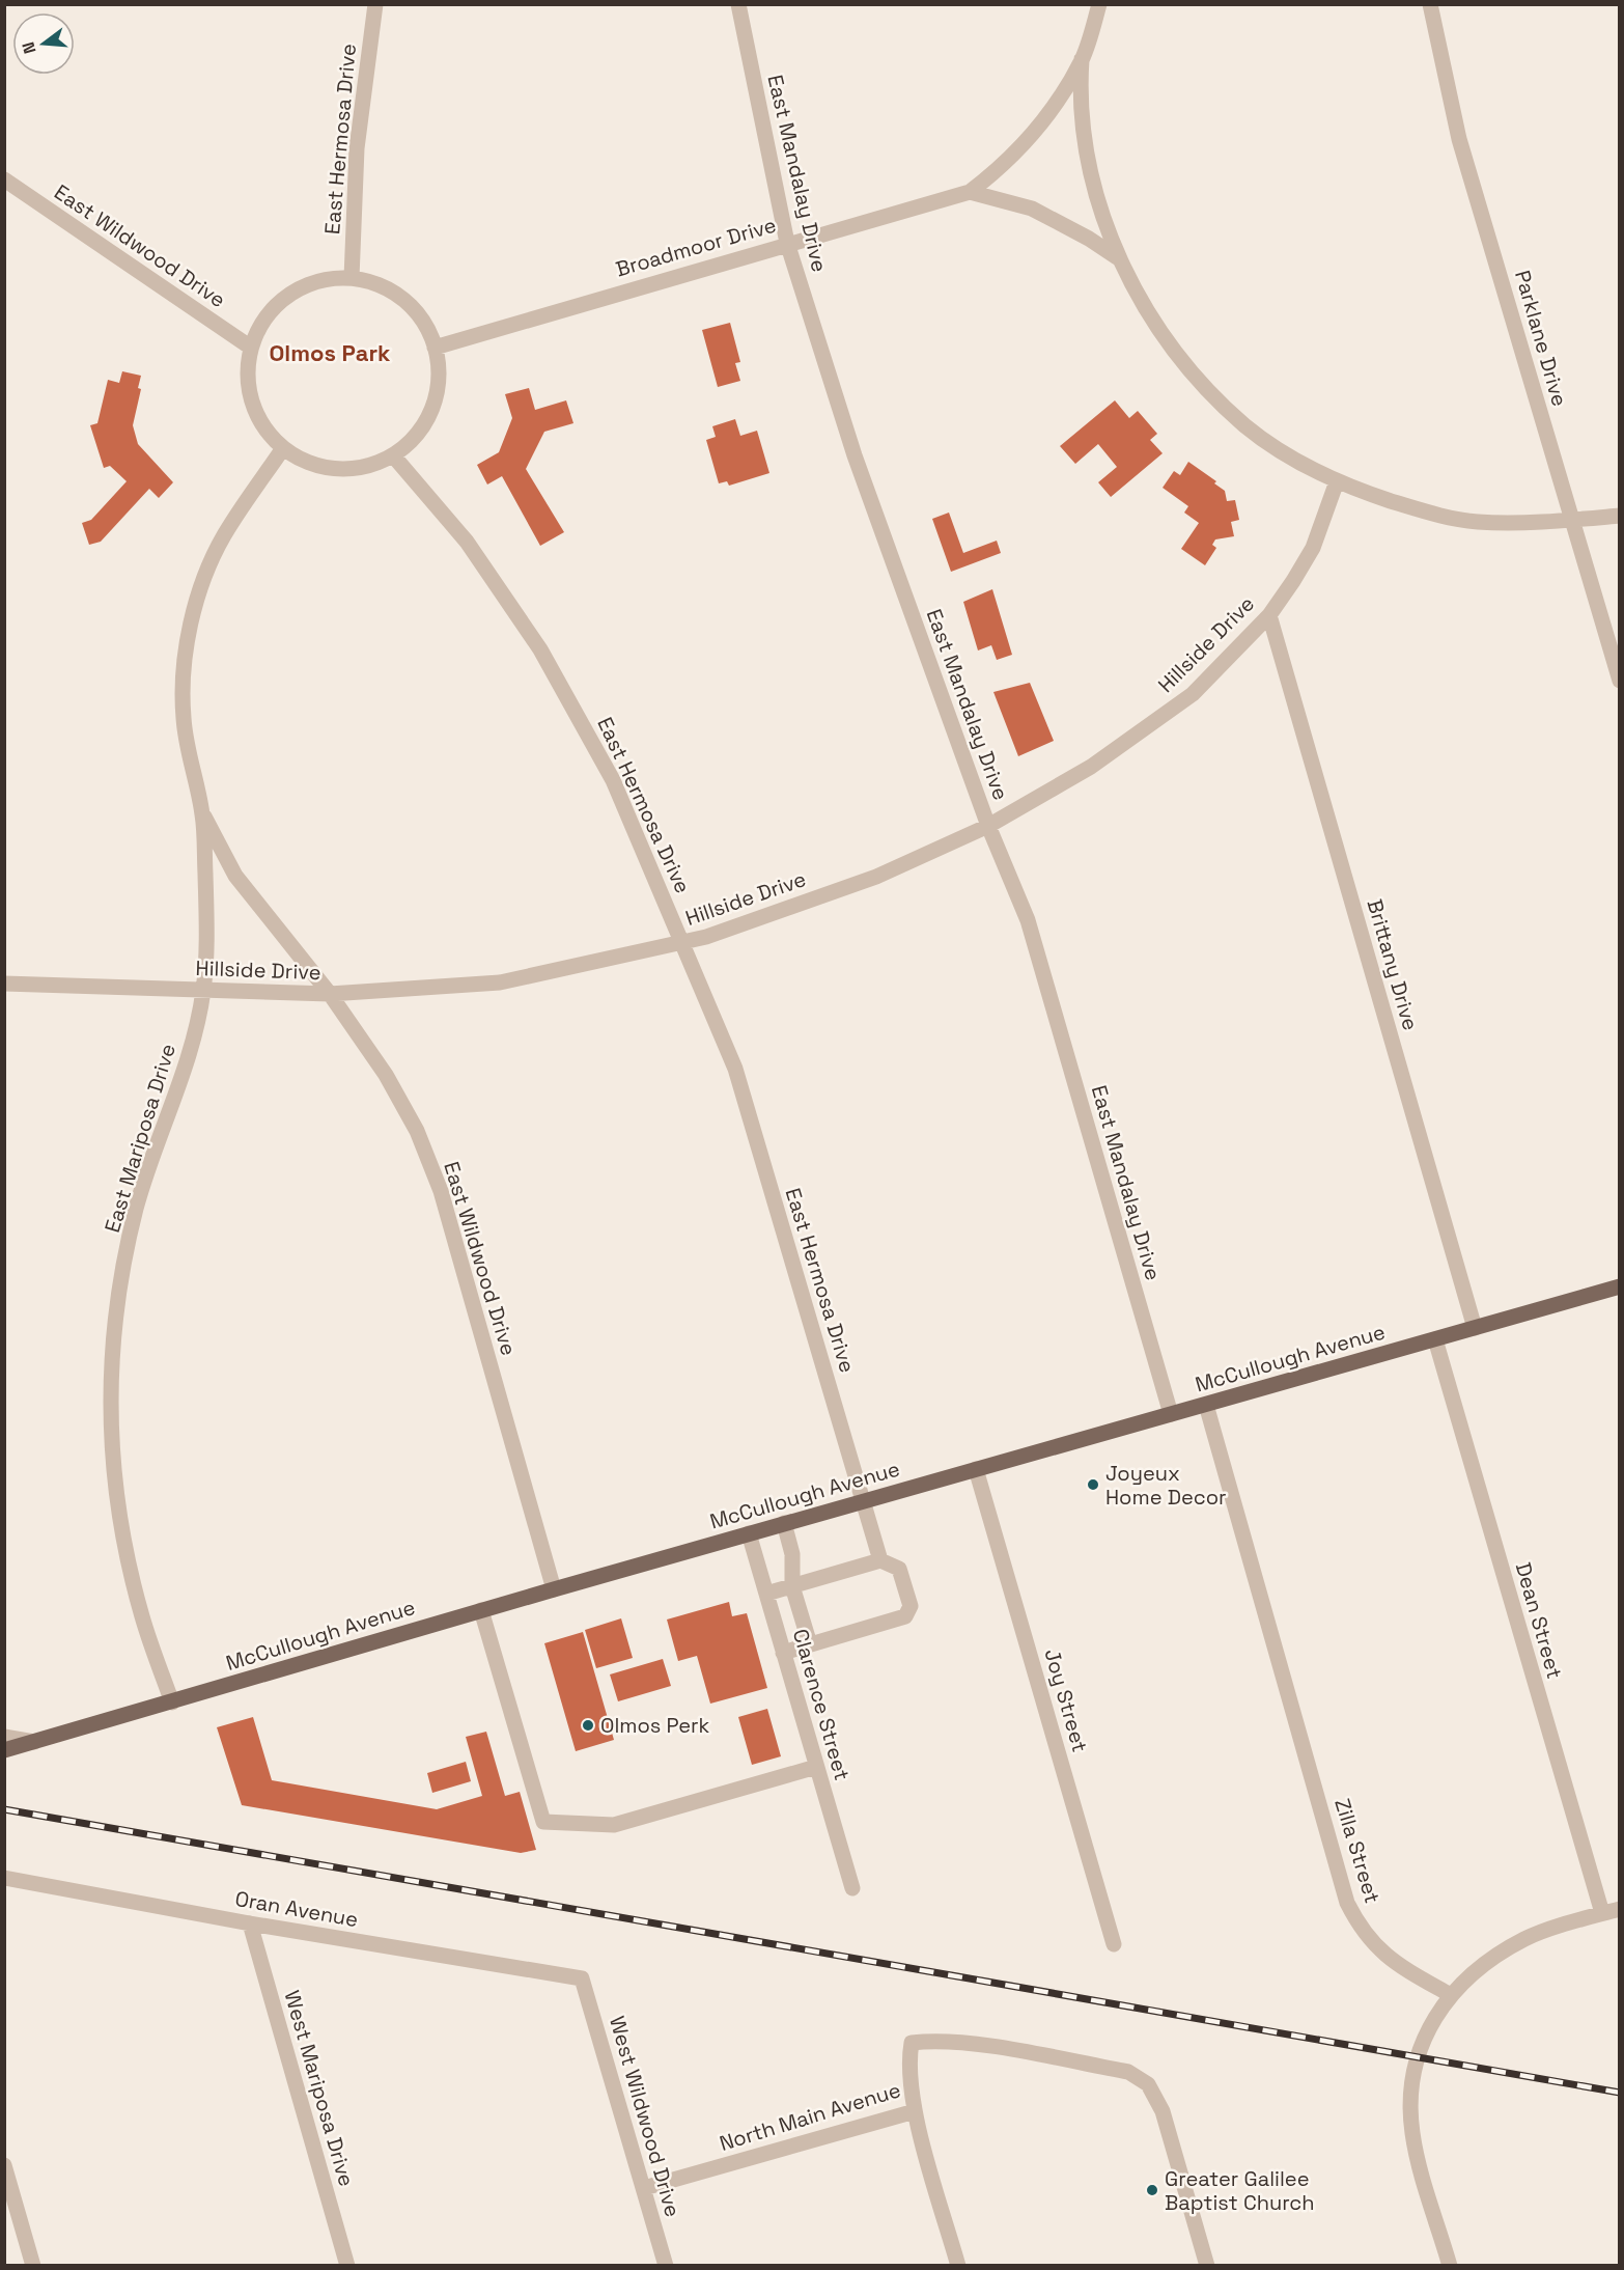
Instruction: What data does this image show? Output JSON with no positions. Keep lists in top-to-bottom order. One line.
{"streets":{"main road":["McCullough Avenue"],"street":["East Hermosa Drive","East Mandalay Drive","East Wildwood Drive","Broadmoor Drive","Parklane Drive","Hillside Drive","Brittany Drive","East Mariposa Drive","Dean Street","Joy Street","Clarence Street","Zilla Street","Oran Avenue","West Mariposa Drive","West Wildwood Drive","North Main Avenue"]},"crossings":[["East Hermosa Drive","East Wildwood Drive"],["East Hermosa Drive","Broadmoor Drive"],["East Hermosa Drive","Hillside Drive"],["East Hermosa Drive","McCullough Avenue"],["East Mandalay Drive","Broadmoor Drive"],["East Mandalay Drive","Hillside Drive"],["East Mandalay Drive","McCullough Avenue"],["East Wildwood Drive","Broadmoor Drive"],["East Wildwood Drive","Hillside Drive"],["East Wildwood Drive","East Mariposa Drive"],["East Wildwood Drive","McCullough Avenue"],["Hillside Drive","Brittany Drive"],["Hillside Drive","East Mariposa Drive"],["Brittany Drive","McCullough Avenue"],["East Mariposa Drive","McCullough Avenue"],["McCullough Avenue","Dean Street"],["McCullough Avenue","Joy Street"],["McCullough Avenue","Clarence Street"],["McCullough Avenue","Zilla Street"],["Oran Avenue","West Mariposa Drive"],["Oran Avenue","West Wildwood Drive"],["West Wildwood Drive","North Main Avenue"]],"districts":["Olmos Park"],"places":["Joyeux Home Decor","Olmos Perk","Greater Galilee Baptist Church"],"north":"left"}
